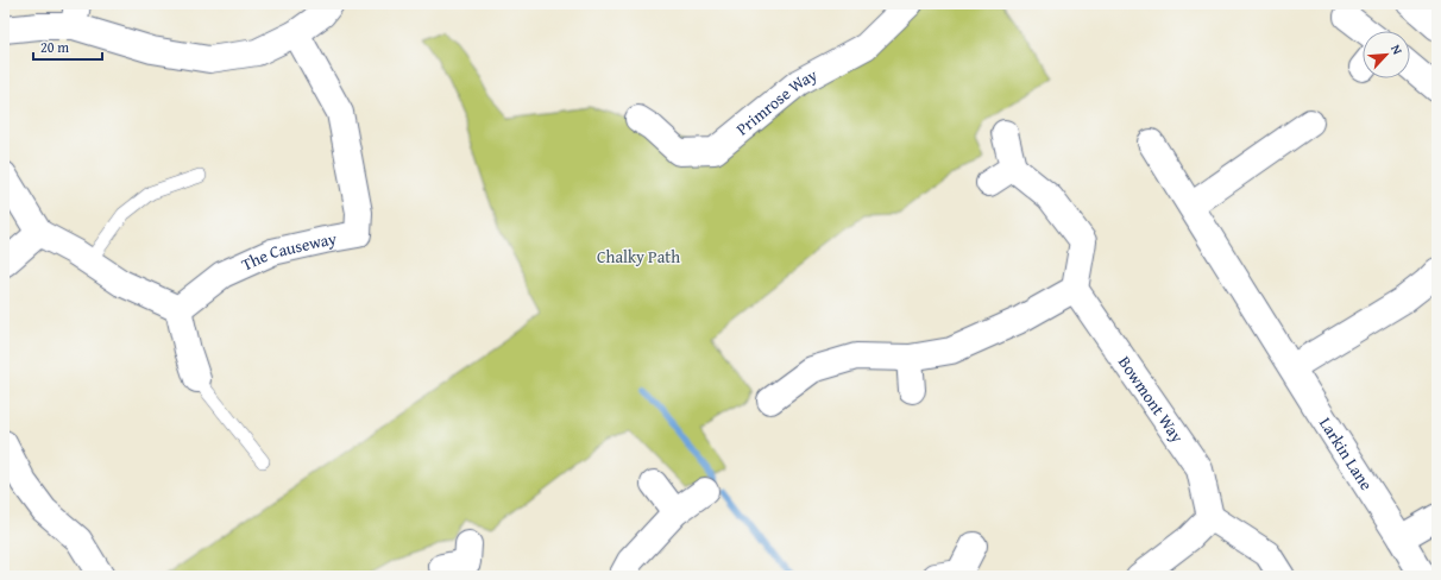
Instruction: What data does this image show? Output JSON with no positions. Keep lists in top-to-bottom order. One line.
{"streets":{"street":["Primrose Way","The Causeway","Bowmont Way","Larkin Lane"]},"parks":["Chalky Path"],"scale_bar":"20 m","north":"top right"}
